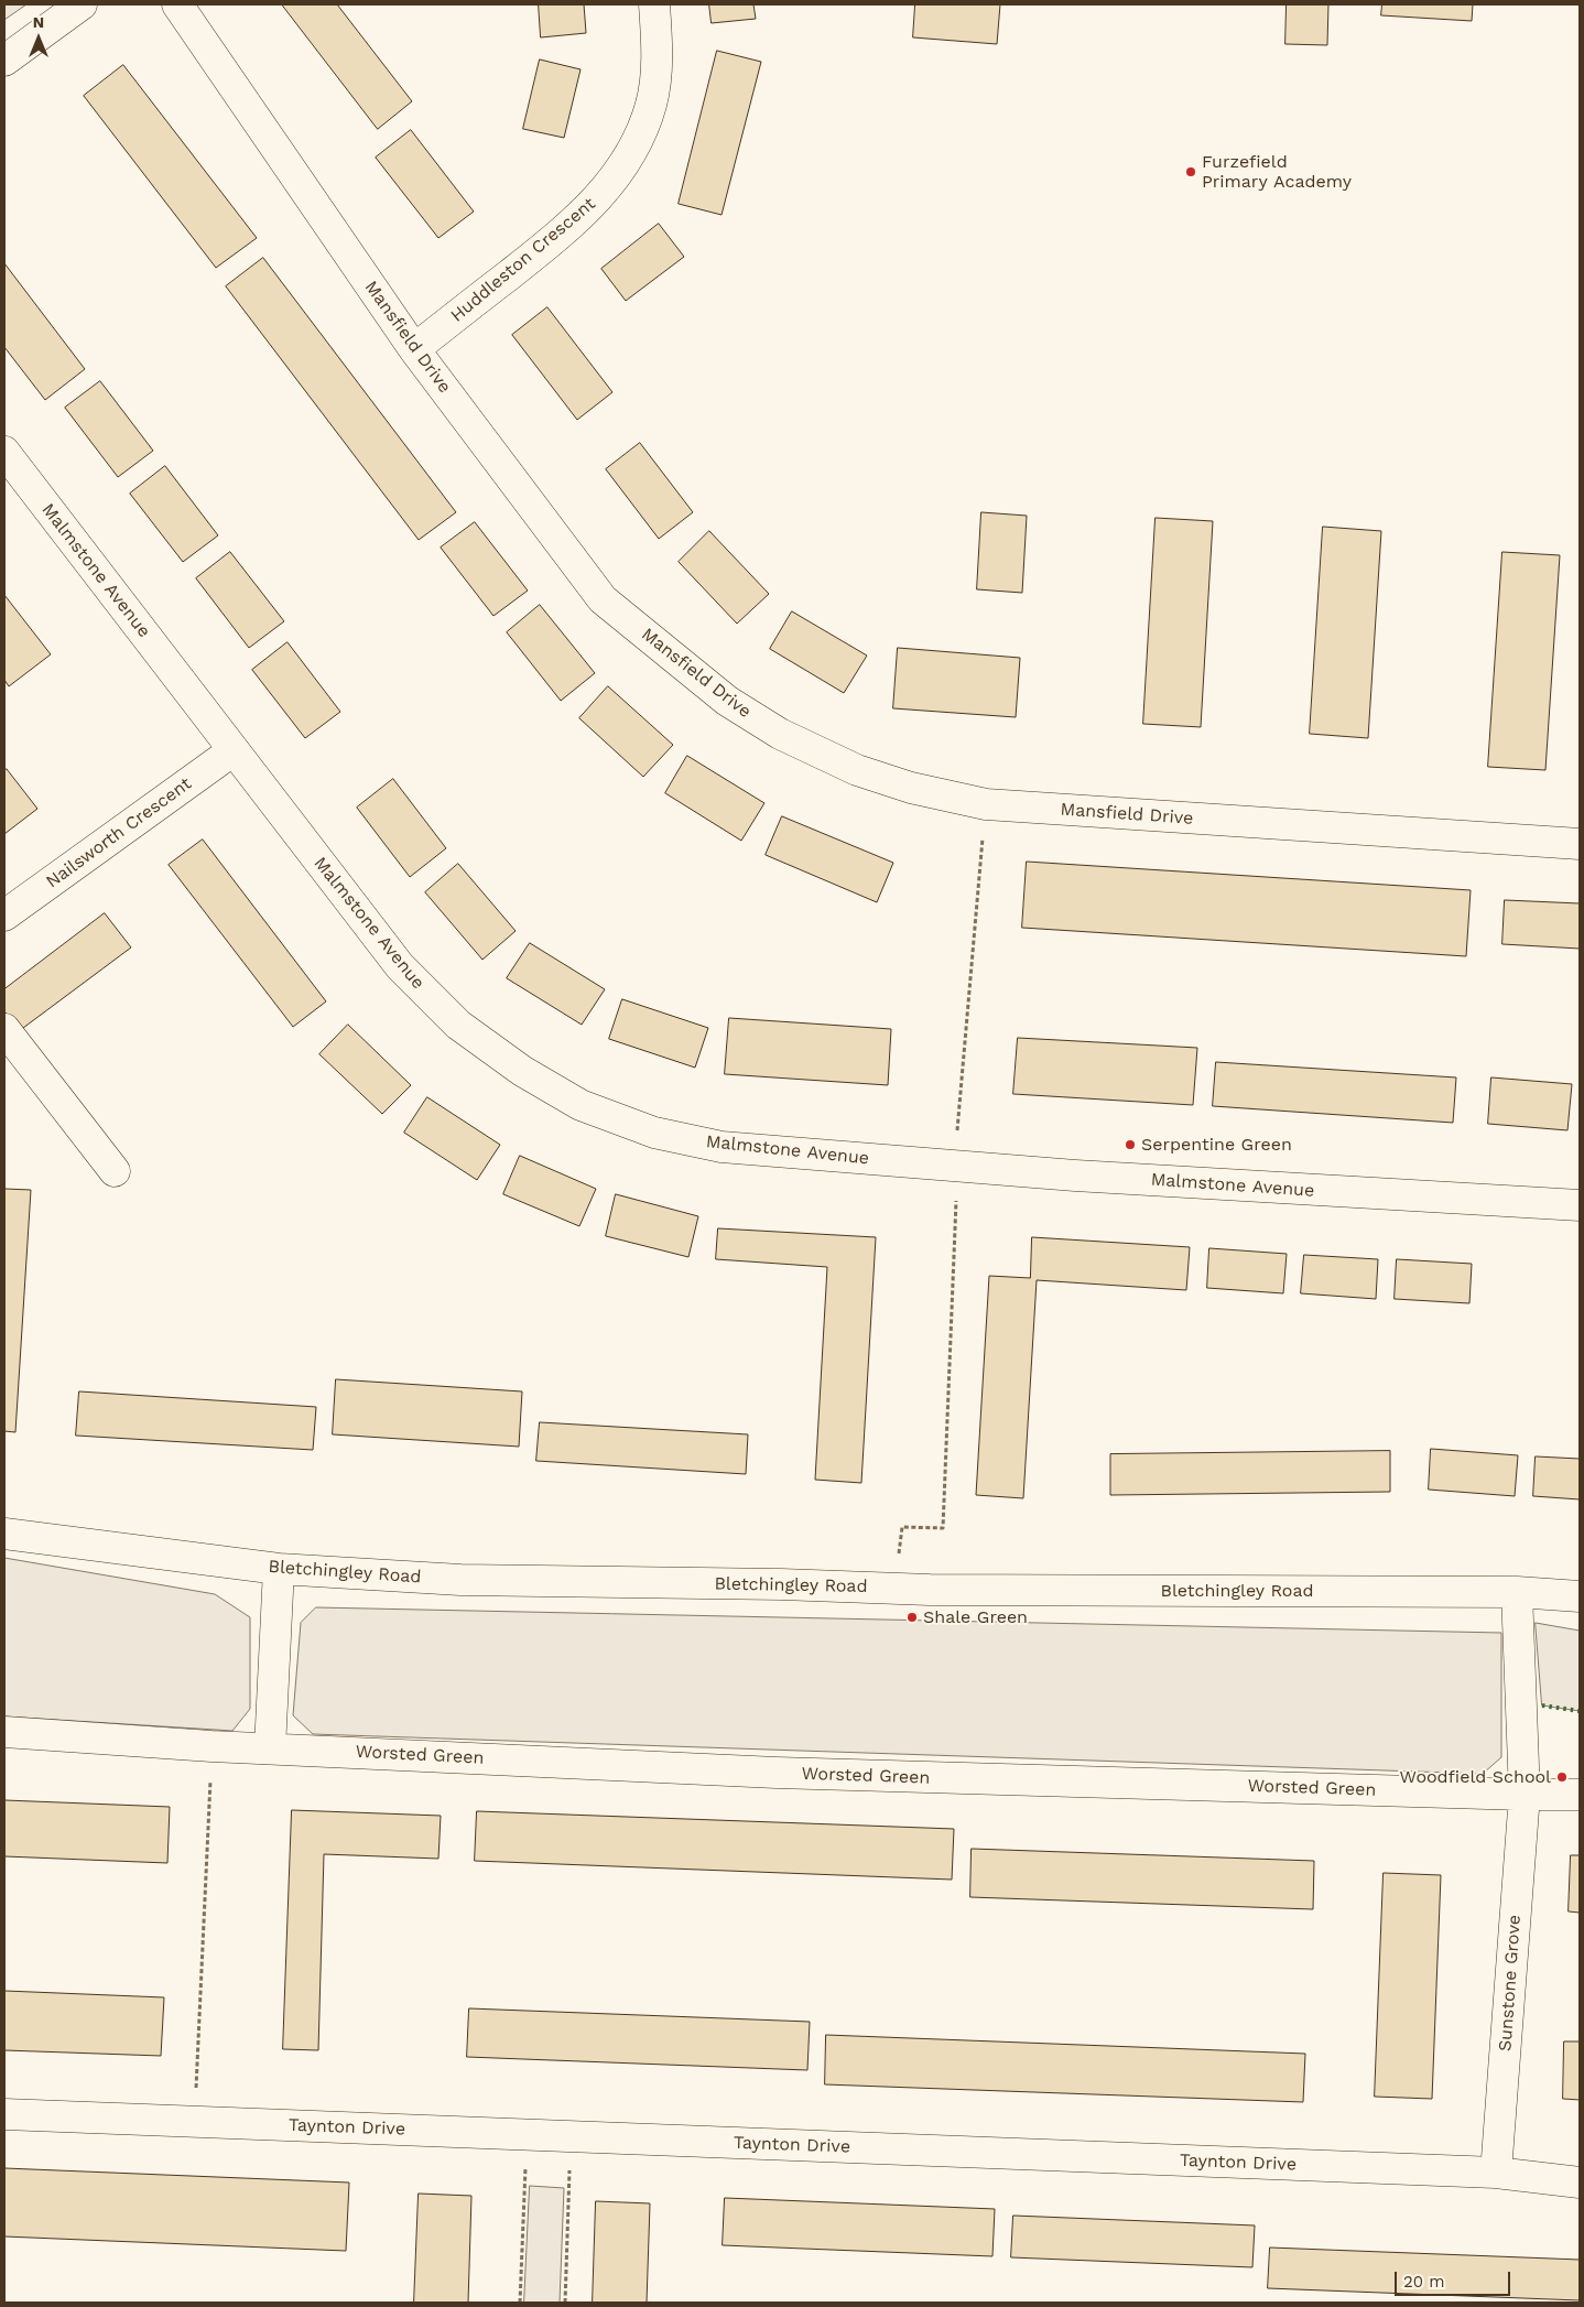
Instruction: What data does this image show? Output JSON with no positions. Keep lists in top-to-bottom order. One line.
{"streets":{"street":["Huddleston Crescent","Mansfield Drive","Malmstone Avenue","Nailsworth Crescent","Bletchingley Road","Worsted Green","Sunstone Grove","Taynton Drive"]},"crossings":[["Huddleston Crescent","Mansfield Drive"],["Malmstone Avenue","Nailsworth Crescent"],["Worsted Green","Sunstone Grove"],["Sunstone Grove","Taynton Drive"]],"places":["Furzefield Primary Academy","Serpentine Green","Shale Green","Woodfield School"],"scale_bar":"20 m","north":"top"}
